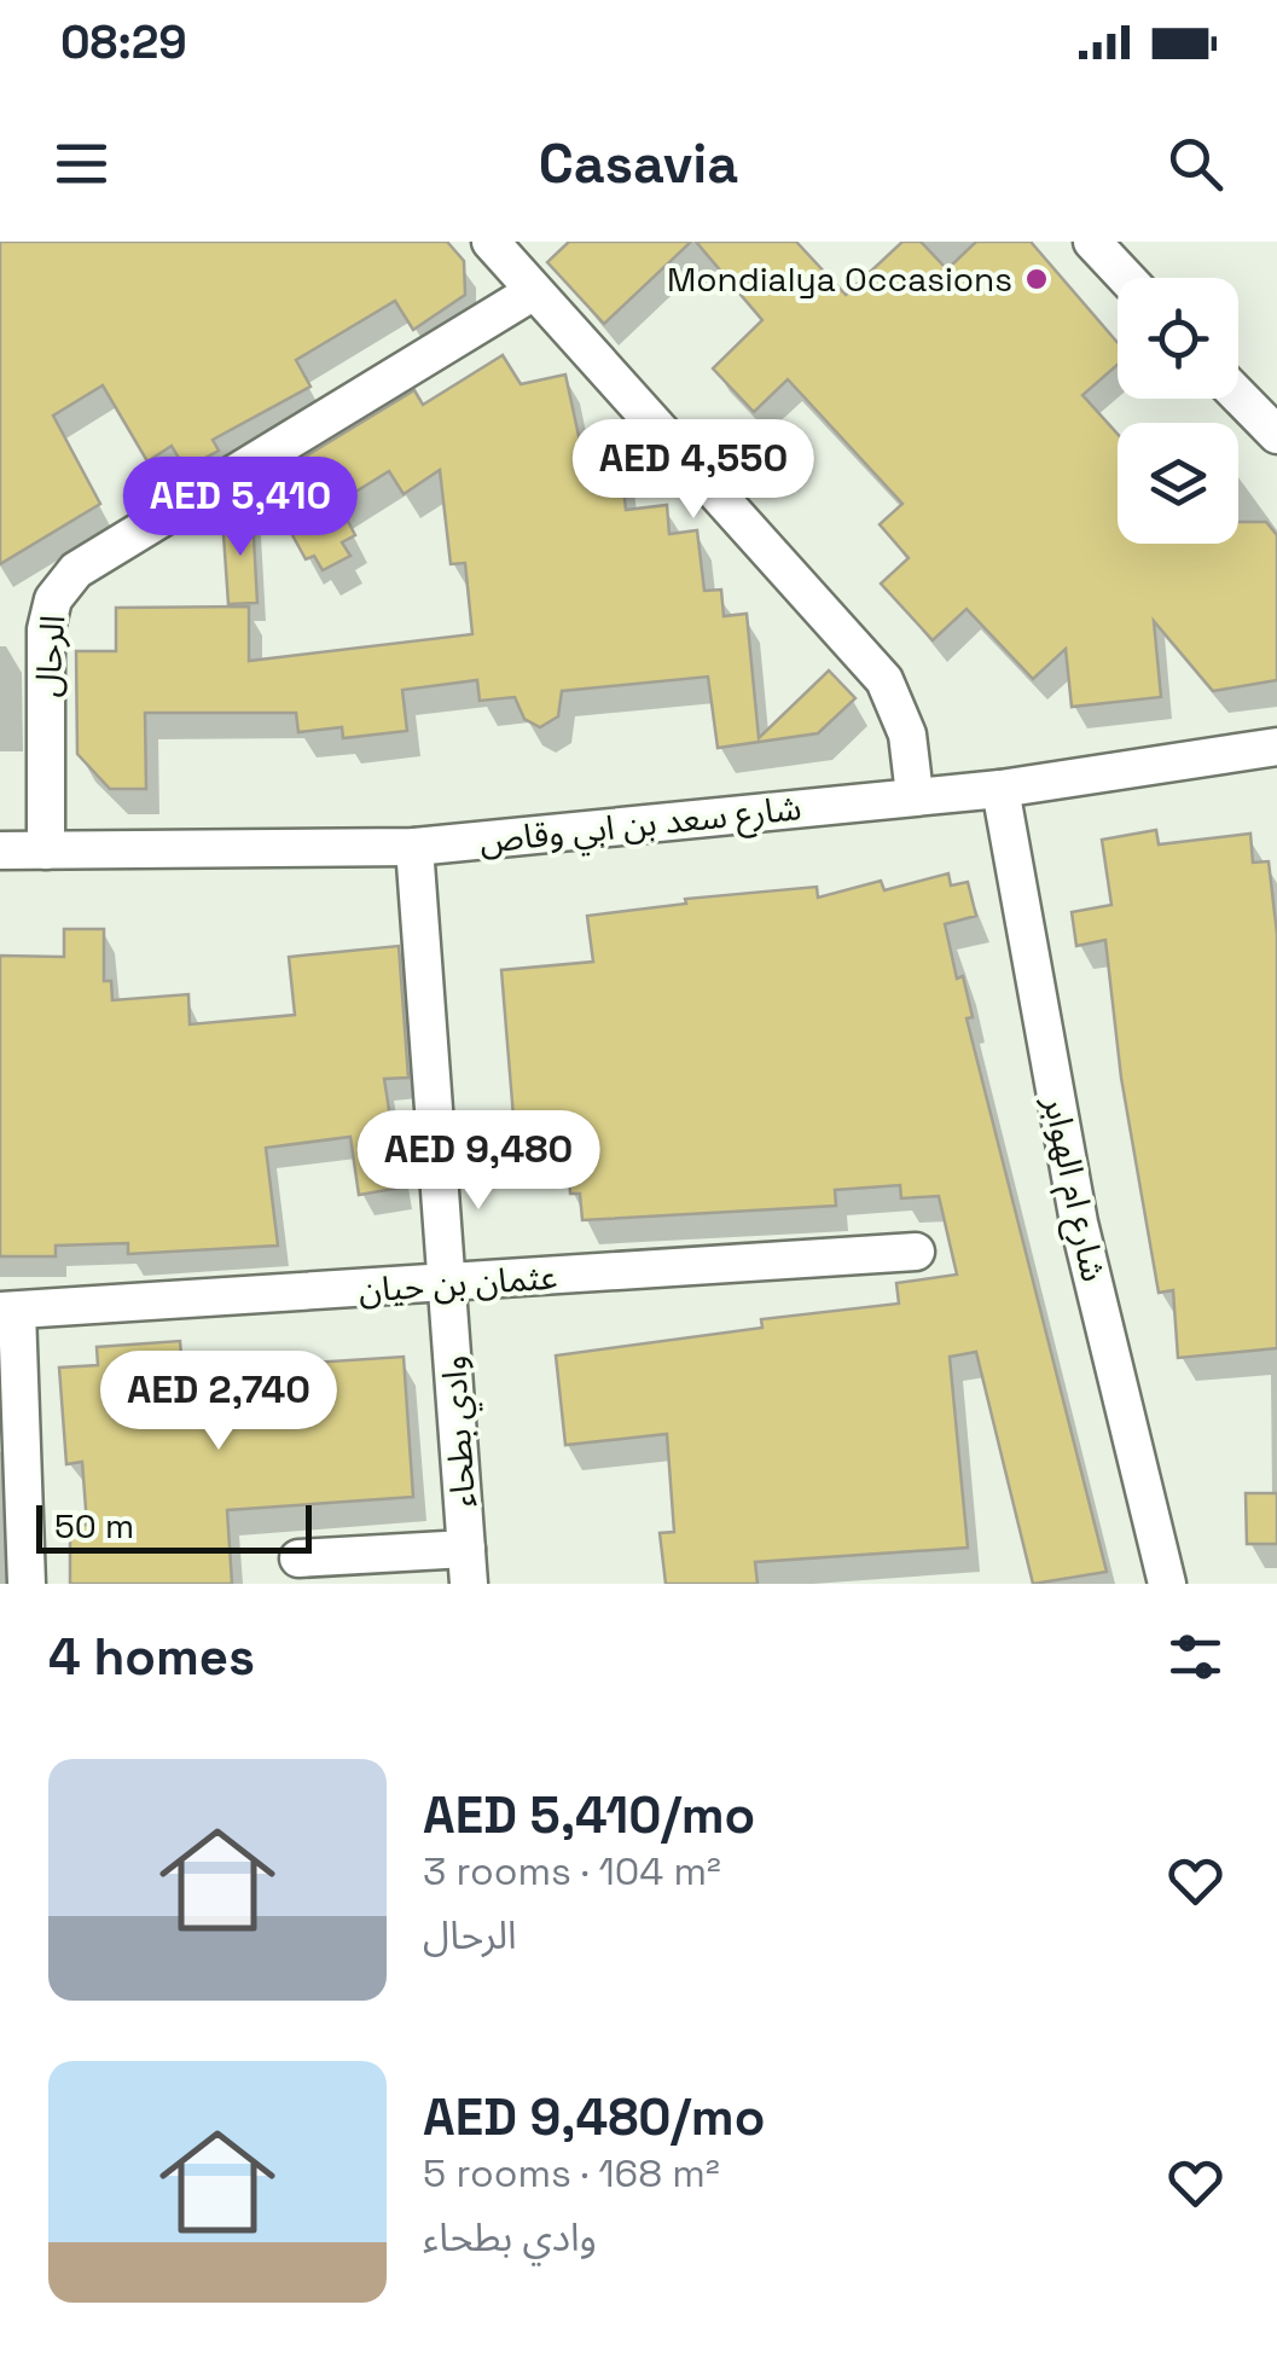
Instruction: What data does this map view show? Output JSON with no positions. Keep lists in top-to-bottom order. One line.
{"streets":{"street":["الرحال","شارع سعد بن ابي وقاص","شارع ام الهوابر","عثمان بن حيان","وادي بطحاء"]},"crossings":[["الرحال","شارع سعد بن ابي وقاص"],["شارع سعد بن ابي وقاص","شارع ام الهوابر"],["شارع سعد بن ابي وقاص","وادي بطحاء"],["عثمان بن حيان","وادي بطحاء"]],"places":["Mondialya Occasions"],"scale_bar":"50 m","page":{"status":"08:29","header":"Casavia","price":["AED 4,550","AED 5,410","AED 9,480","AED 2,740"],"scale":"50 m","heading":"4 homes","list":[{"name":"AED 5,410/mo","note":"3 rooms · 104 m² · الرحال"},{"name":"AED 9,480/mo","note":"5 rooms · 168 m² · وادي بطحاء"}]}}
